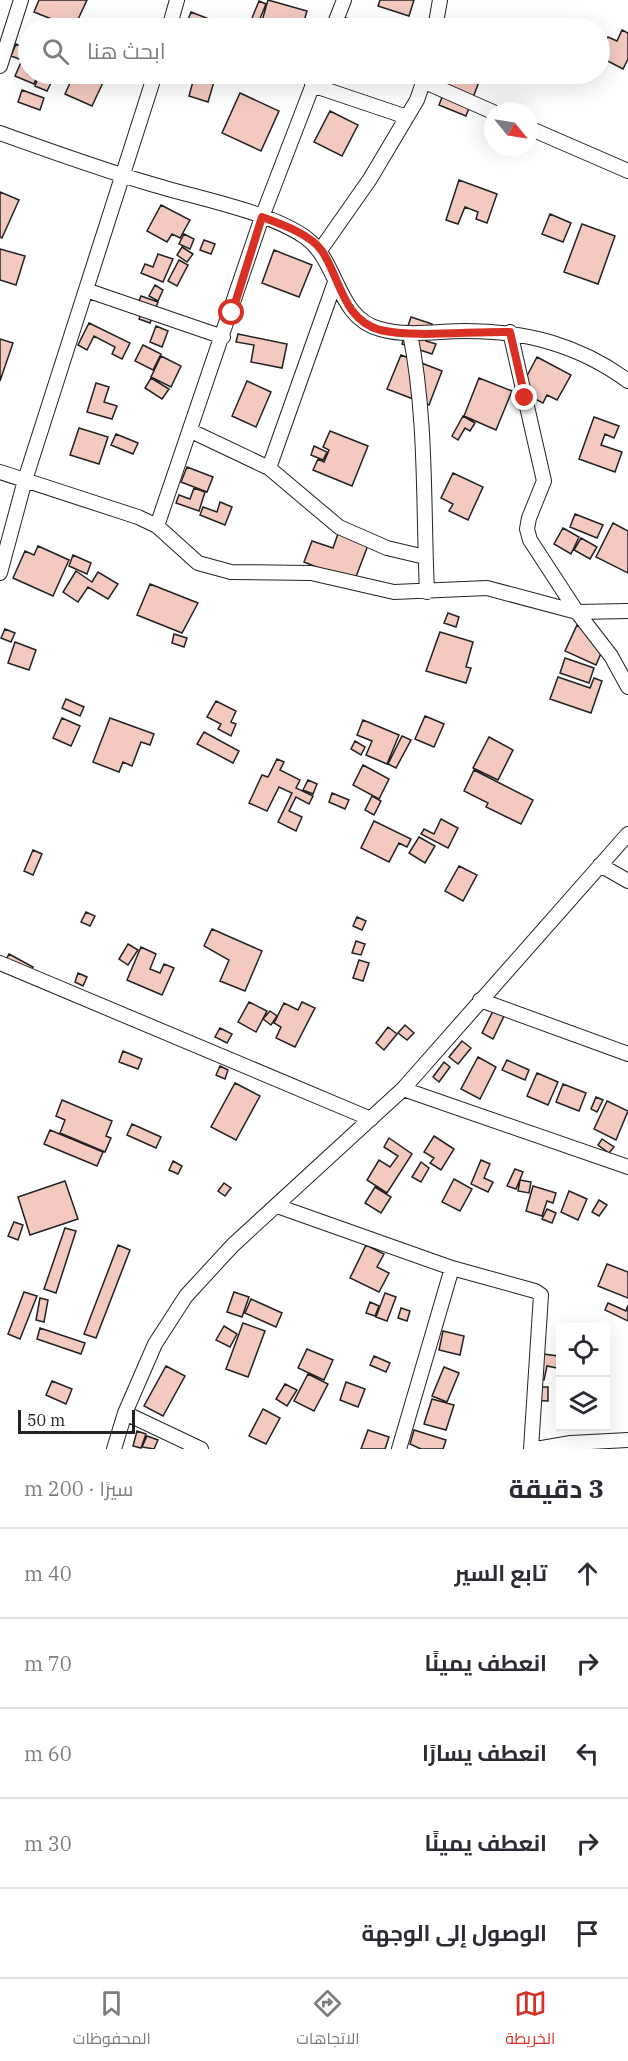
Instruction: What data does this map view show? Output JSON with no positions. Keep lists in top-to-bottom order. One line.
{"scale_bar":"50 m","north":"bottom right","page":{"search":"ابحث هنا","scale":"50 m","heading":["3 دقيقة","سيرًا · 200 m"],"list":[["تابع السير","40 m"],["انعطف يمينًا","70 m"],["انعطف يسارًا","60 m"],["انعطف يمينًا","30 m"],"الوصول إلى الوجهة"],"nav":["الخريطة","الاتجاهات","المحفوظات"]}}
